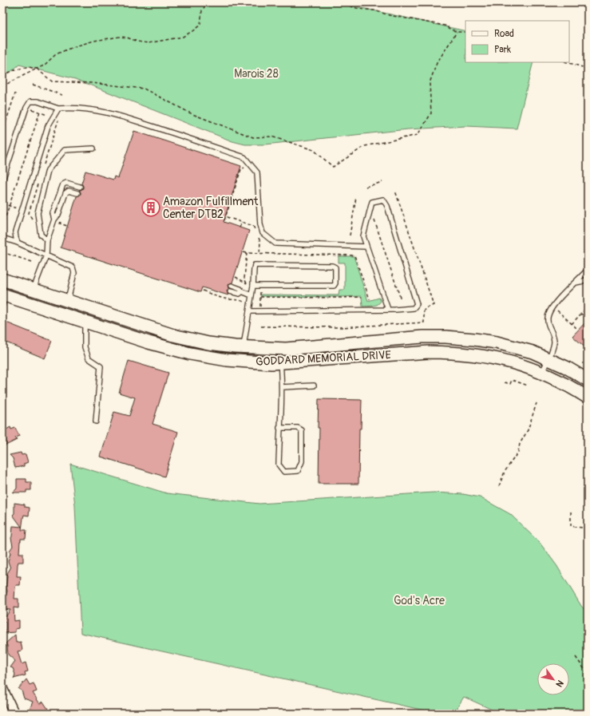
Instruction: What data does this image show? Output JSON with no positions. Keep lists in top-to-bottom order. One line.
{"streets":{"main road":["GODDARD MEMORIAL DRIVE"]},"parks":["Marois 28","God's Acre"],"places":{"building":["Amazon Fulfillment Center DTB2"]},"legend":["Road","Park"],"north":"bottom right"}
